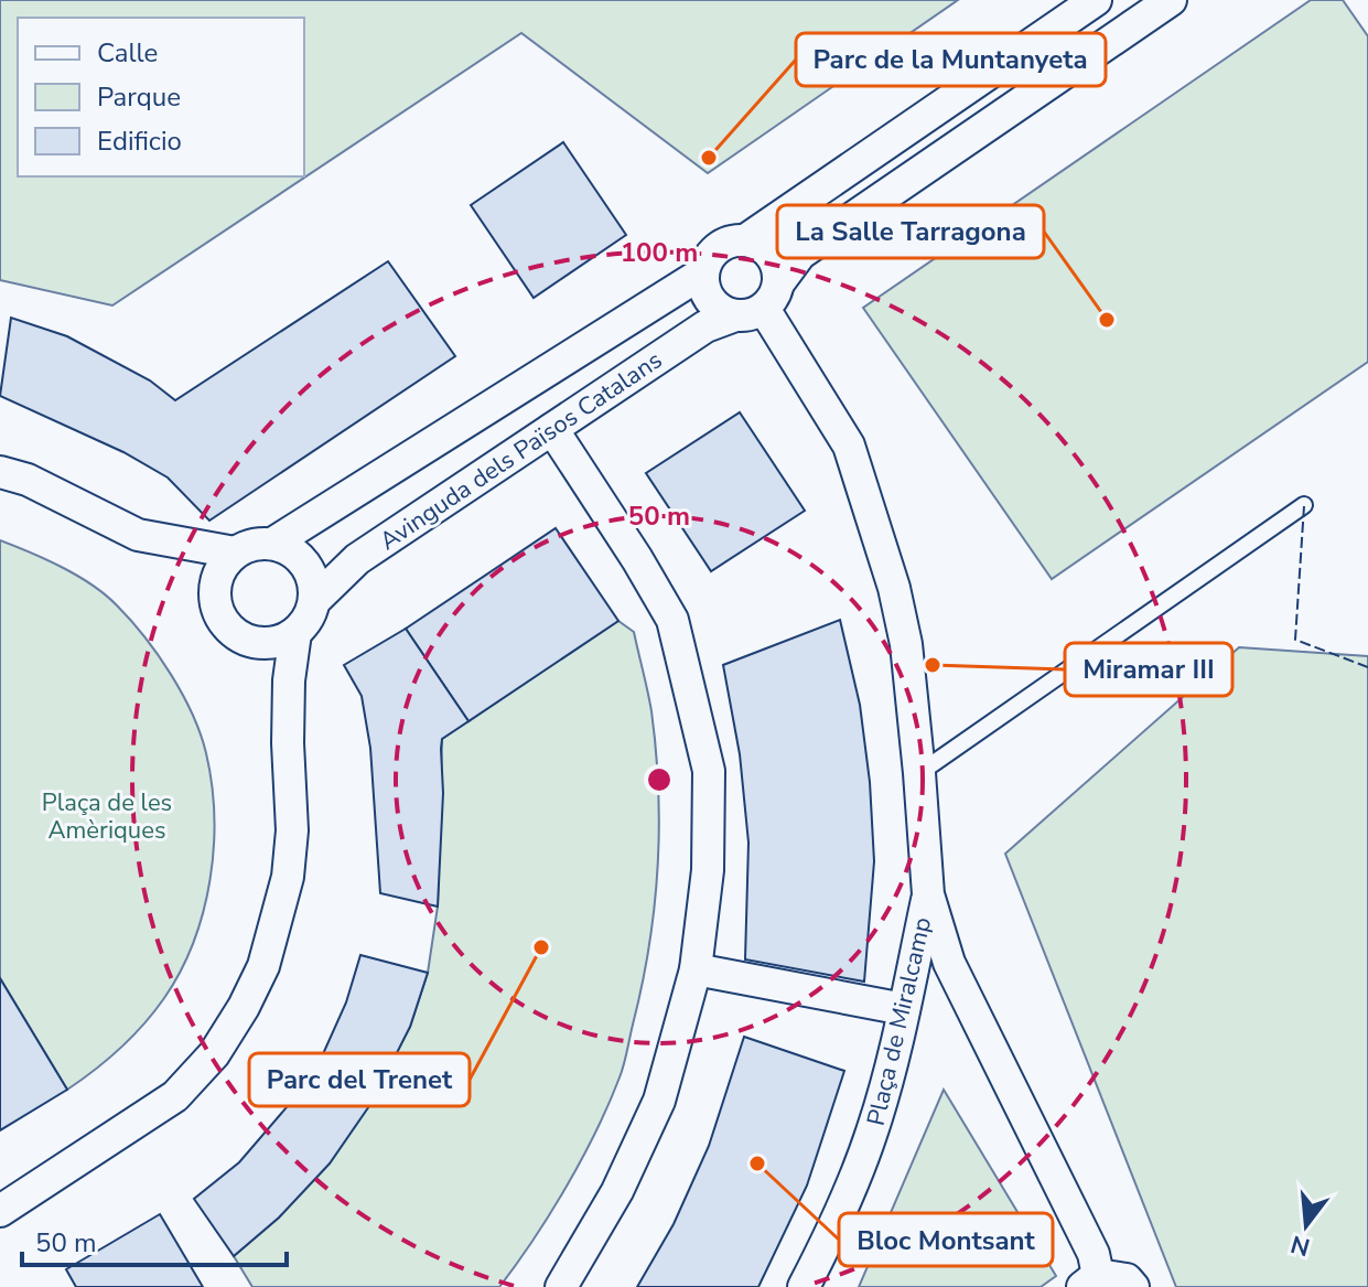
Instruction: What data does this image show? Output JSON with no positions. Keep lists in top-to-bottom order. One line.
{"streets":{"street":["Avinguda dels Països Catalans","Plaça de Miralcamp"]},"parks":["Plaça de les Amèriques"],"places":["Parc de la Muntanyeta","La Salle Tarragona","Miramar III","Parc del Trenet","Bloc Montsant"],"legend":["Calle","Parque","Edificio"],"scale_bar":"50 m","north":"bottom","rings":["100 m","50 m"]}
